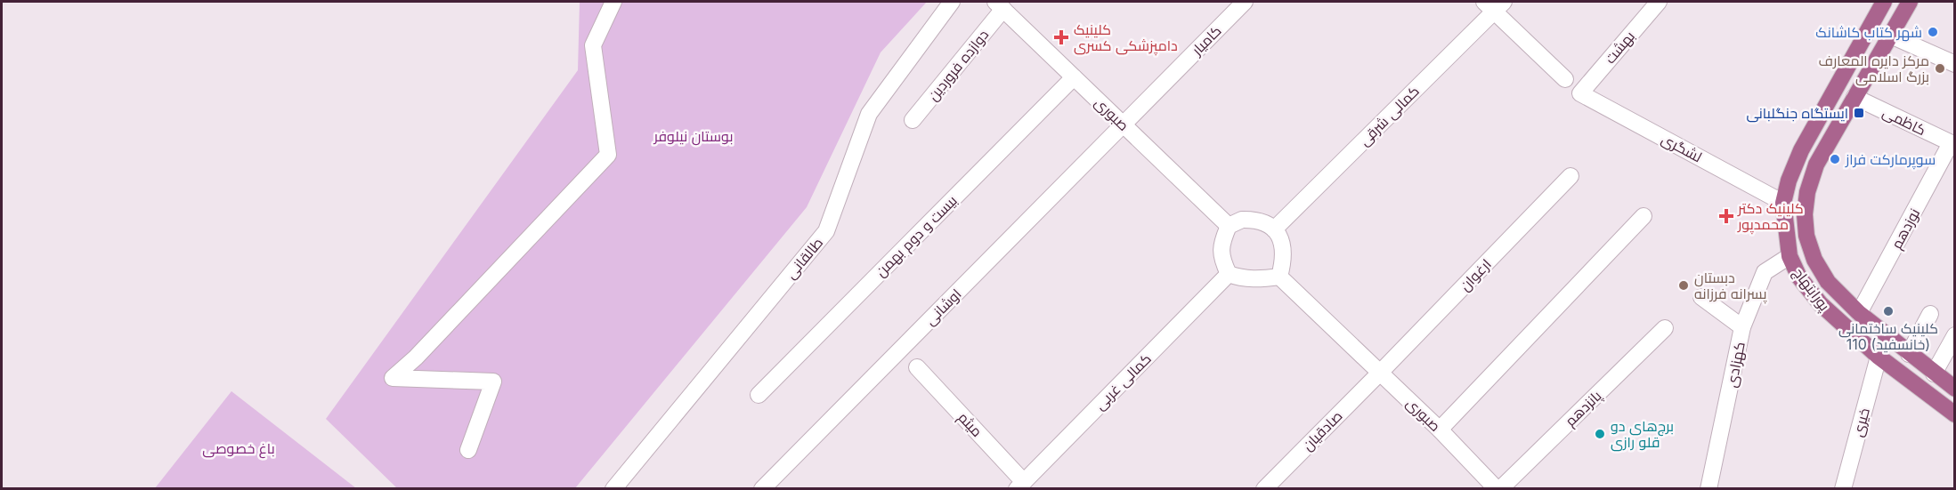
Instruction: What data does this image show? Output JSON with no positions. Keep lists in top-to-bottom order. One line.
{"streets":{"main road":["پورابتهاج"],"street":["کامیار","بهشت","دوازده فروردین","صبوری","کمالی شرقی","کاظمی","لشگری","نوزدهم","بیست و دوم بهمن","طالقانی","ارغوان","اوشانی","کهزادی","کمالی غربی","پانزدهم","خیری","میثم","صادقیان"]},"crossings":[["کامیار","صبوری"],["کامیار","اوشانی"],["بهشت","لشگری"],["دوازده فروردین","صبوری"],["صبوری","کمالی شرقی"],["صبوری","بیست و دوم بهمن"],["صبوری","ارغوان"],["صبوری","اوشانی"],["صبوری","کمالی غربی"],["صبوری","پانزدهم"],["صبوری","صادقیان"],["کمالی شرقی","کمالی غربی"],["کاظمی","نوزدهم"],["کاظمی","پورابتهاج"],["لشگری","پورابتهاج"],["نوزدهم","پورابتهاج"],["ارغوان","صادقیان"],["پورابتهاج","کهزادی"],["پورابتهاج","خیری"],["کمالی غربی","میثم"]],"parks":["بوستان نیلوفر","باغ خصوصی"],"places":{"other":["شهر کتاب کاشانک","مرکز دایره المعارف بزرگ اسلامی","سوپرمارکت فراز","دبستان پسرانه فرزانه","کلینیک ساختمانی 110 (خانسفید)","برج‌های دو قلو رازی"],"health":["کلینیک دامپزشکی کسری","کلینیک دکتر محمدپور"],"transit":["ایستگاه جنگلبانی"]}}
